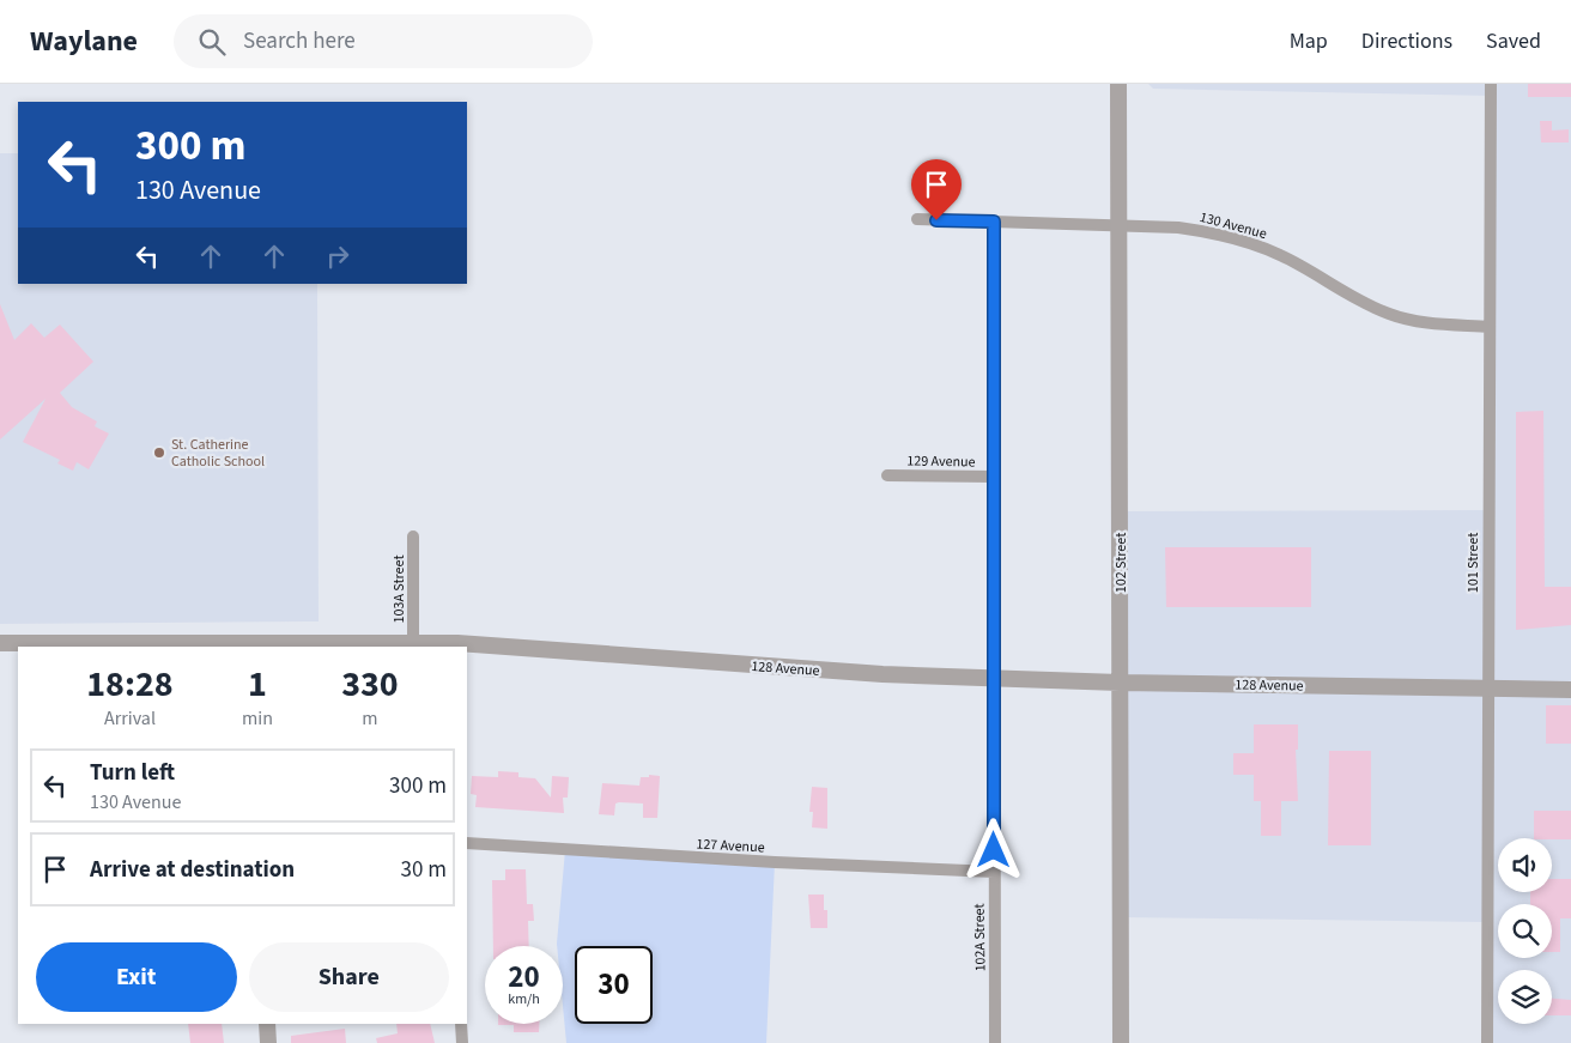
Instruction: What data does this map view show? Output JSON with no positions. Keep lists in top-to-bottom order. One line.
{"streets":{"street":["130 Avenue","129 Avenue","102 Street","101 Street","103A Street","128 Avenue","127 Avenue","102A Street"]},"crossings":[["130 Avenue","102 Street"],["130 Avenue","101 Street"],["130 Avenue","102A Street"],["129 Avenue","102A Street"],["102 Street","128 Avenue"],["101 Street","128 Avenue"],["103A Street","128 Avenue"],["128 Avenue","102A Street"],["127 Avenue","102A Street"]],"places":["St. Catherine Catholic School"],"page":{"header":"Waylane","search":"Search here","nav":["Map","Directions","Saved"],"turn":["300 m","130 Avenue"],"eta":["18:28","Arrival","1","min","330","m"],"list":[{"name":"Turn left","note":"130 Avenue","value":"300 m"},{"name":"Arrive at destination","value":"30 m"}],"buttons":["Exit","Share"],"speed":"20 km/h","limit":"30"}}
